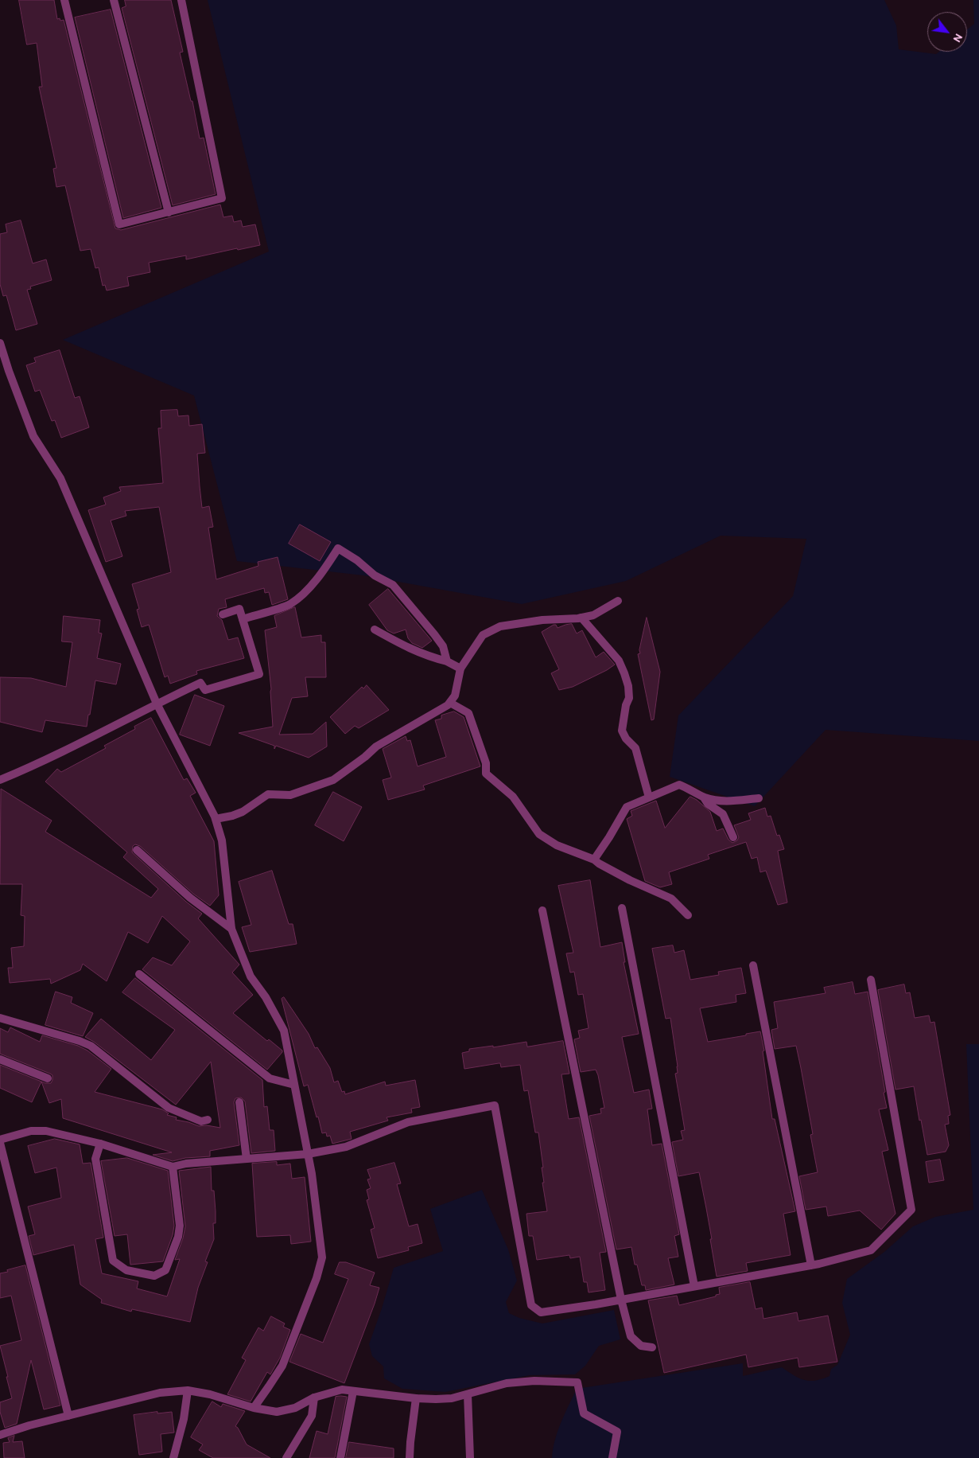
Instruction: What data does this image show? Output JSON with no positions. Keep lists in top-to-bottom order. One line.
{"north":"bottom right"}
